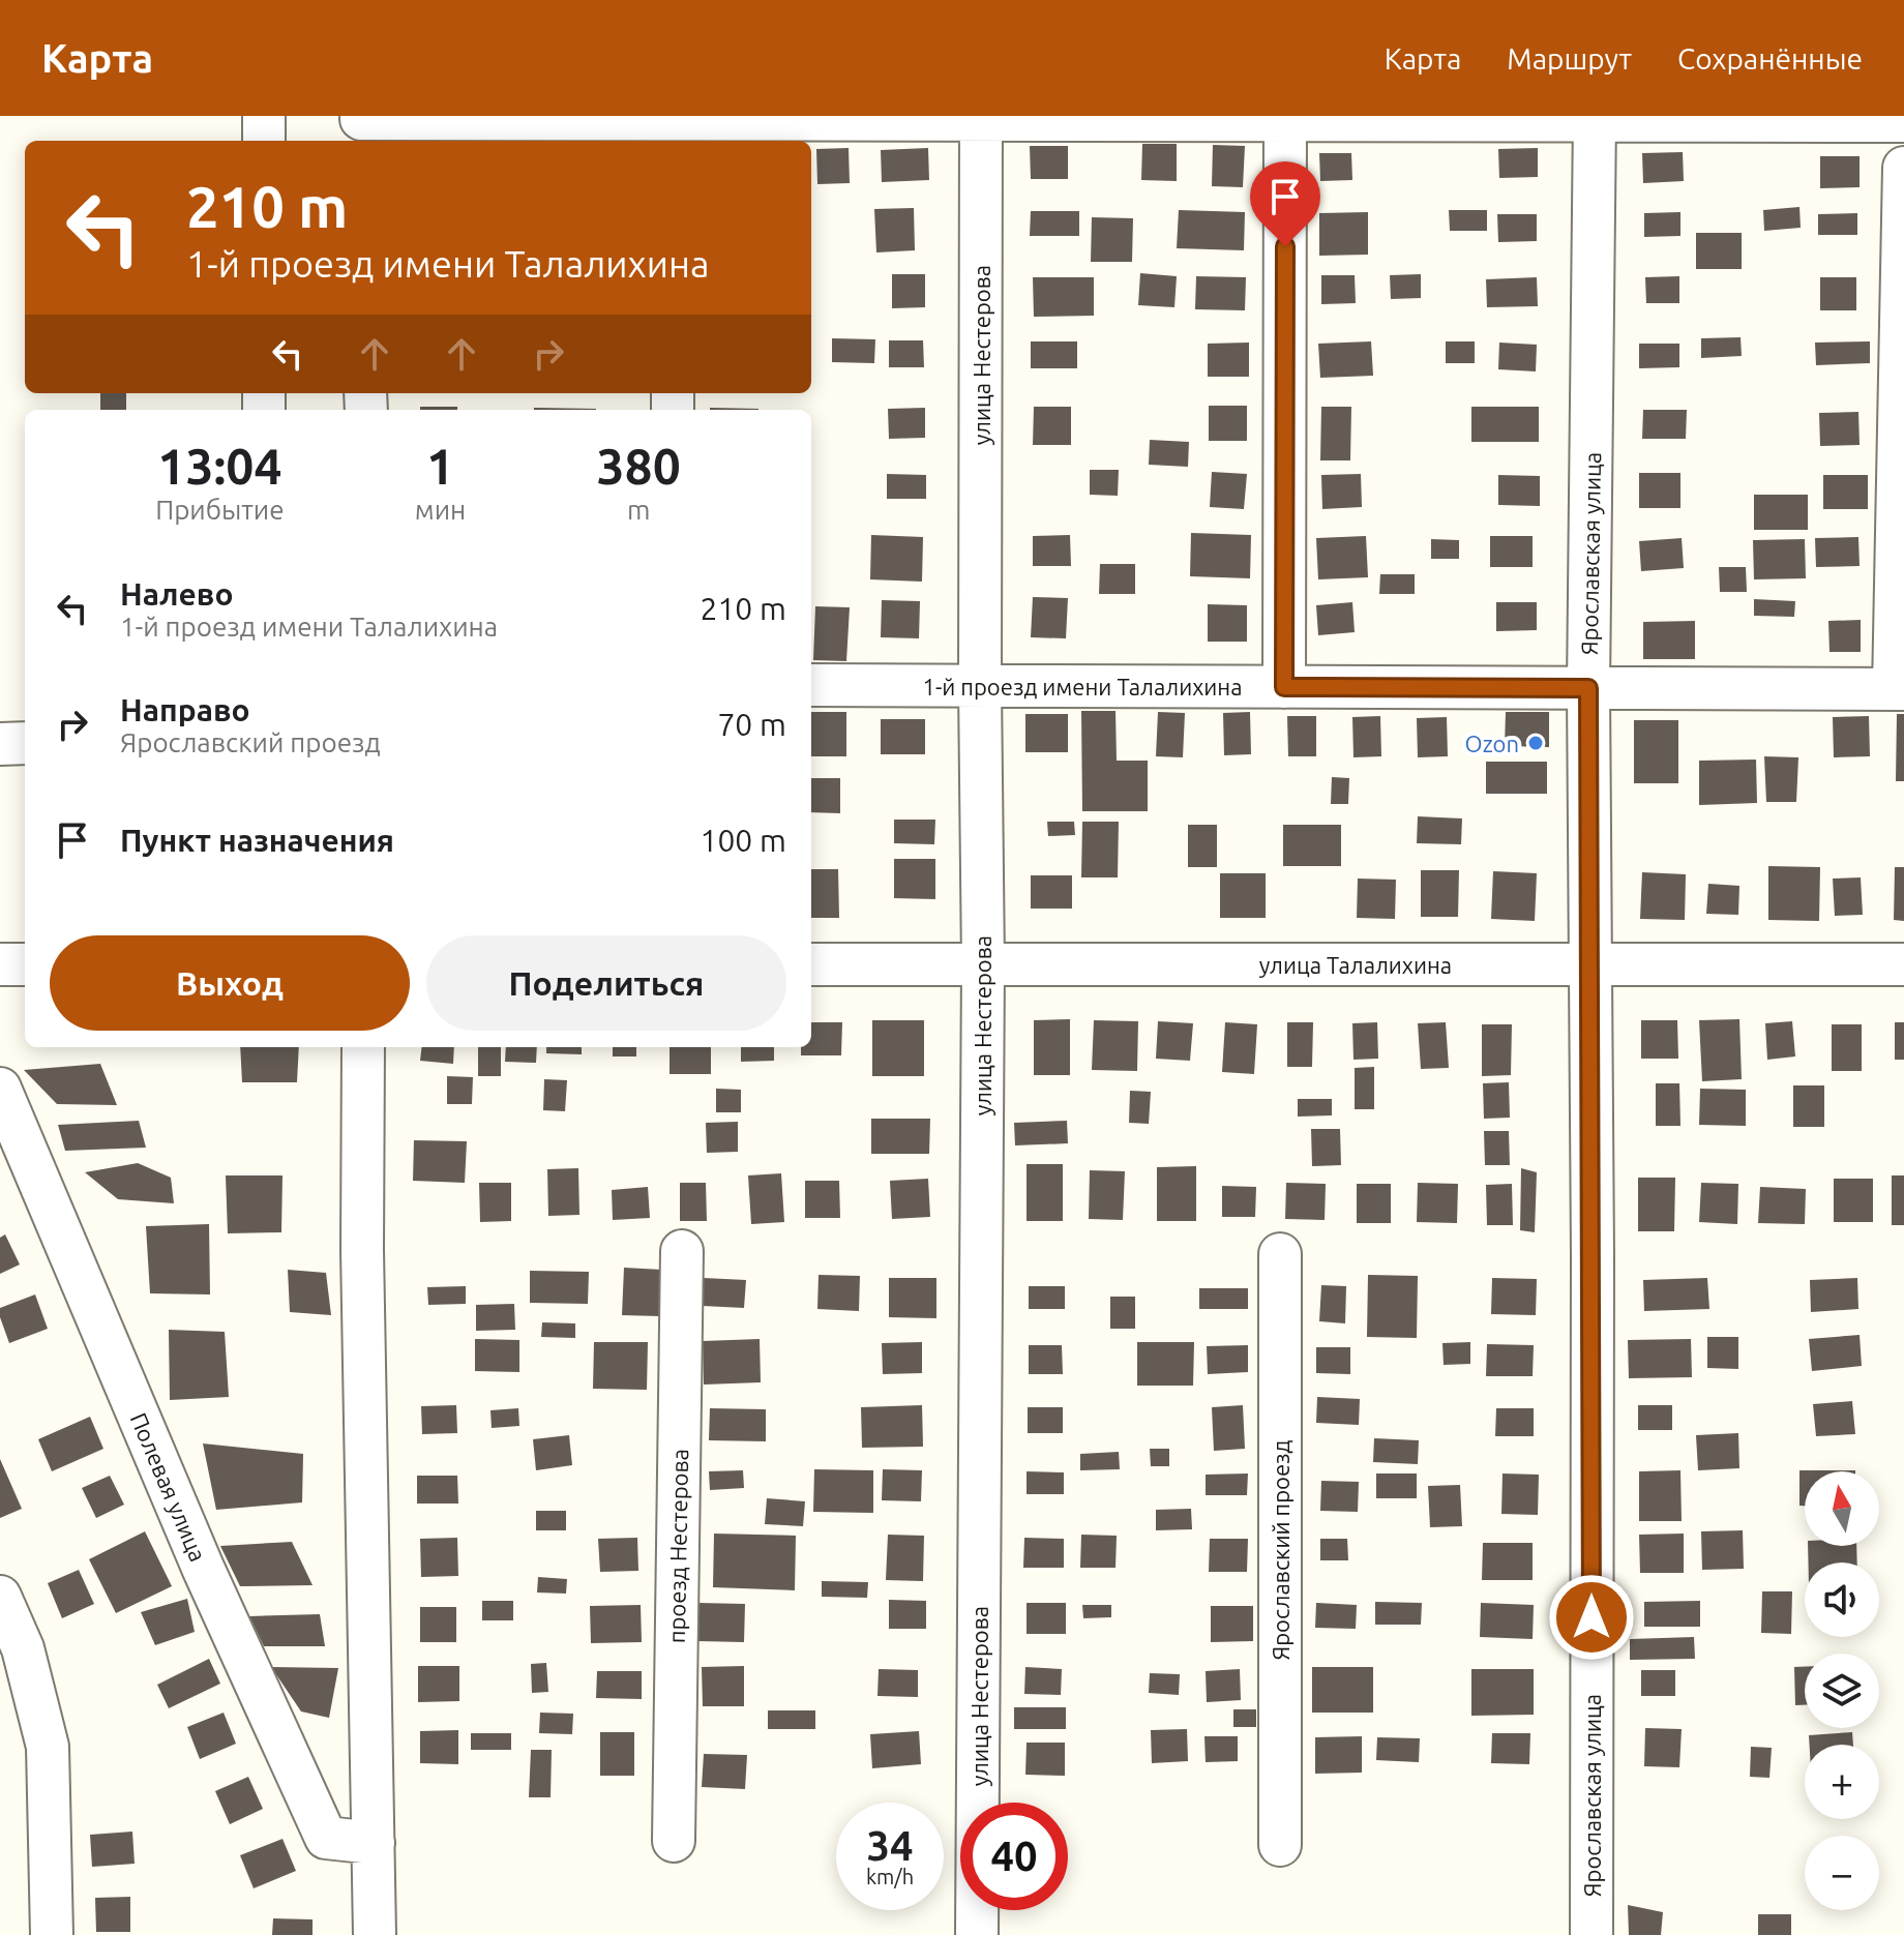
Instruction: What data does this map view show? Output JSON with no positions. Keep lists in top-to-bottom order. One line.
{"streets":{"street":["улица Нестерова","Ярославская улица","1-й проезд имени Талалихина","улица Талалихина","Полевая улица","проезд Нестерова","Ярославский проезд"]},"crossings":[["улица Нестерова","1-й проезд имени Талалихина"],["улица Нестерова","улица Талалихина"],["Ярославская улица","1-й проезд имени Талалихина"],["Ярославская улица","улица Талалихина"]],"places":["Ozon"],"north":"top","page":{"header":"Карта","nav":["Карта","Маршрут","Сохранённые"],"turn":["210 m","1-й проезд имени Талалихина"],"eta":["13:04","Прибытие","1","мин","380","m"],"list":[{"name":"Налево","note":"1-й проезд имени Талалихина","value":"210 m"},{"name":"Направо","note":"Ярославский проезд","value":"70 m"},{"name":"Пункт назначения","value":"100 m"}],"buttons":["Выход","Поделиться"],"map_buttons":["+","−"],"speed":"34 km/h","limit":"40"}}
